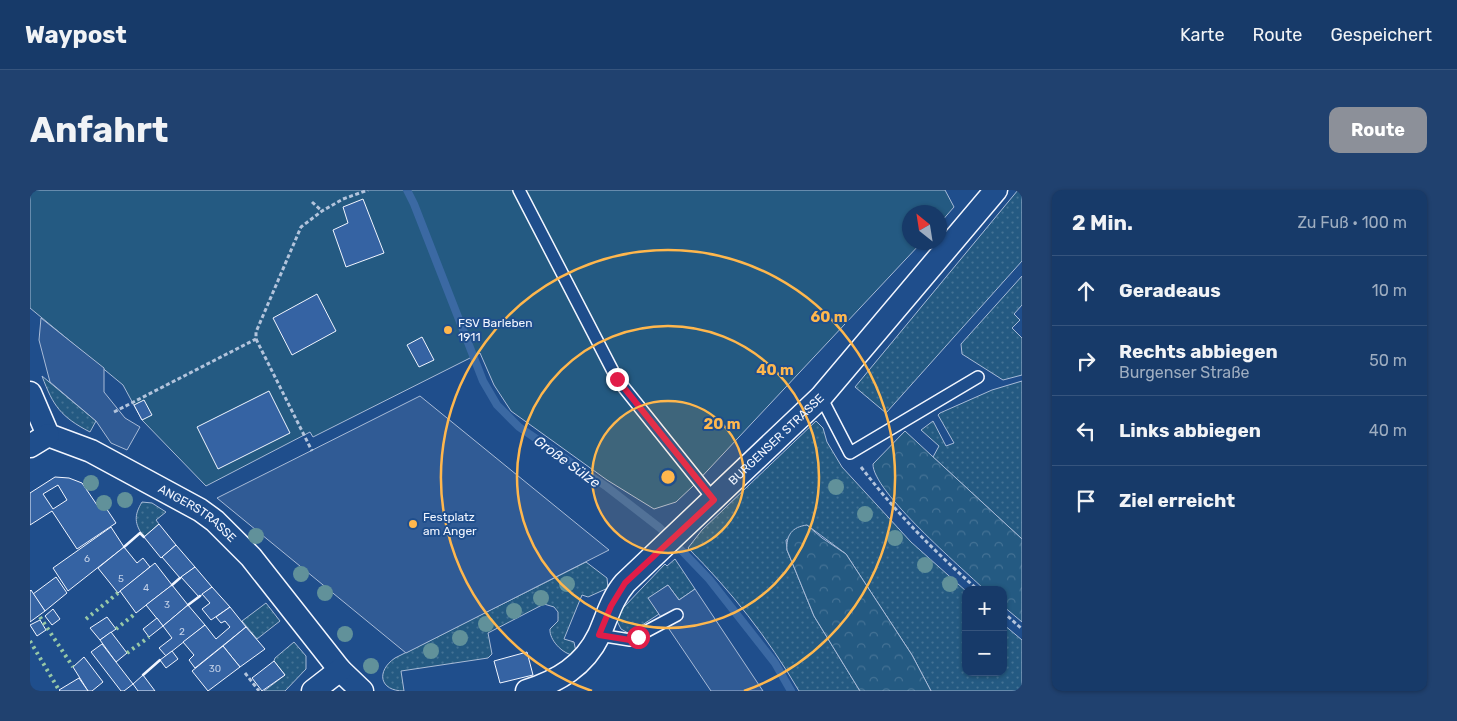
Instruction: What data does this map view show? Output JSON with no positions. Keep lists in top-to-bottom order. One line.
{"streets":{"street":["BURGENSER STRASSE","ANGERSTRASSE"]},"water":["Große Sülze"],"places":["FSV Barleben 1911","Festplatz am Anger"],"house_numbers":["6","5","4","3","2","30"],"north":"top left","page":{"header":"Waypost","nav":["Karte","Route","Gespeichert"],"buttons":"Route","title":"Anfahrt","heading":["2 Min.","Zu Fuß · 100 m"],"list":[["Geradeaus","10 m"],["Rechts abbiegen","Burgenser Straße","50 m"],["Links abbiegen","40 m"],"Ziel erreicht"],"map_buttons":["+","−"]},"rings":["60 m","40 m","20 m"]}
